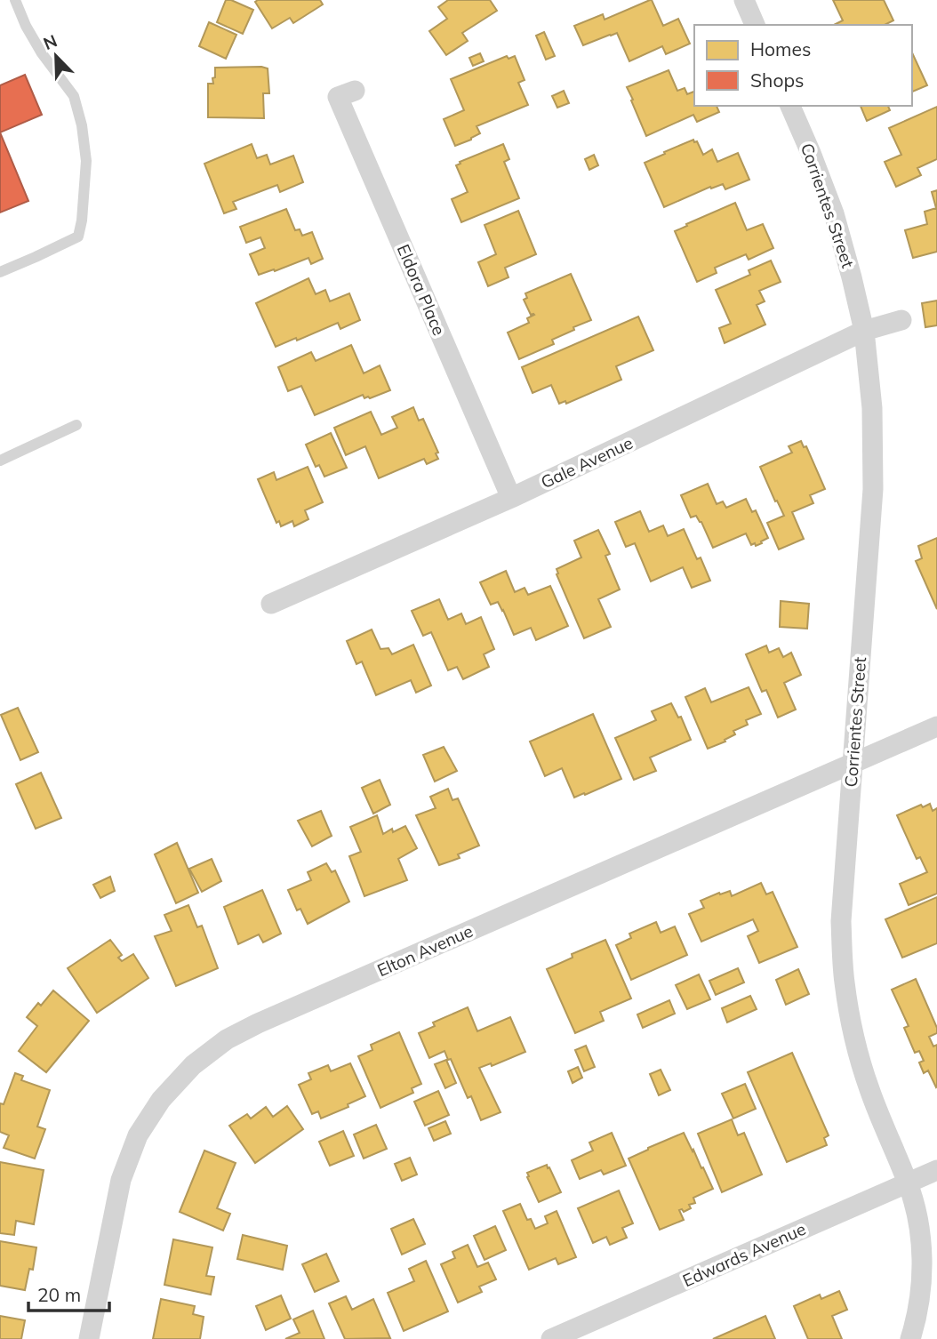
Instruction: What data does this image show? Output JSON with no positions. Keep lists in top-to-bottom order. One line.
{"streets":{"street":["Corrientes Street","Eldora Place","Gale Avenue","Elton Avenue","Edwards Avenue"]},"crossings":[["Corrientes Street","Gale Avenue"],["Corrientes Street","Elton Avenue"],["Corrientes Street","Edwards Avenue"],["Eldora Place","Gale Avenue"]],"legend":["Homes","Shops"],"scale_bar":"20 m","north":"top left"}
